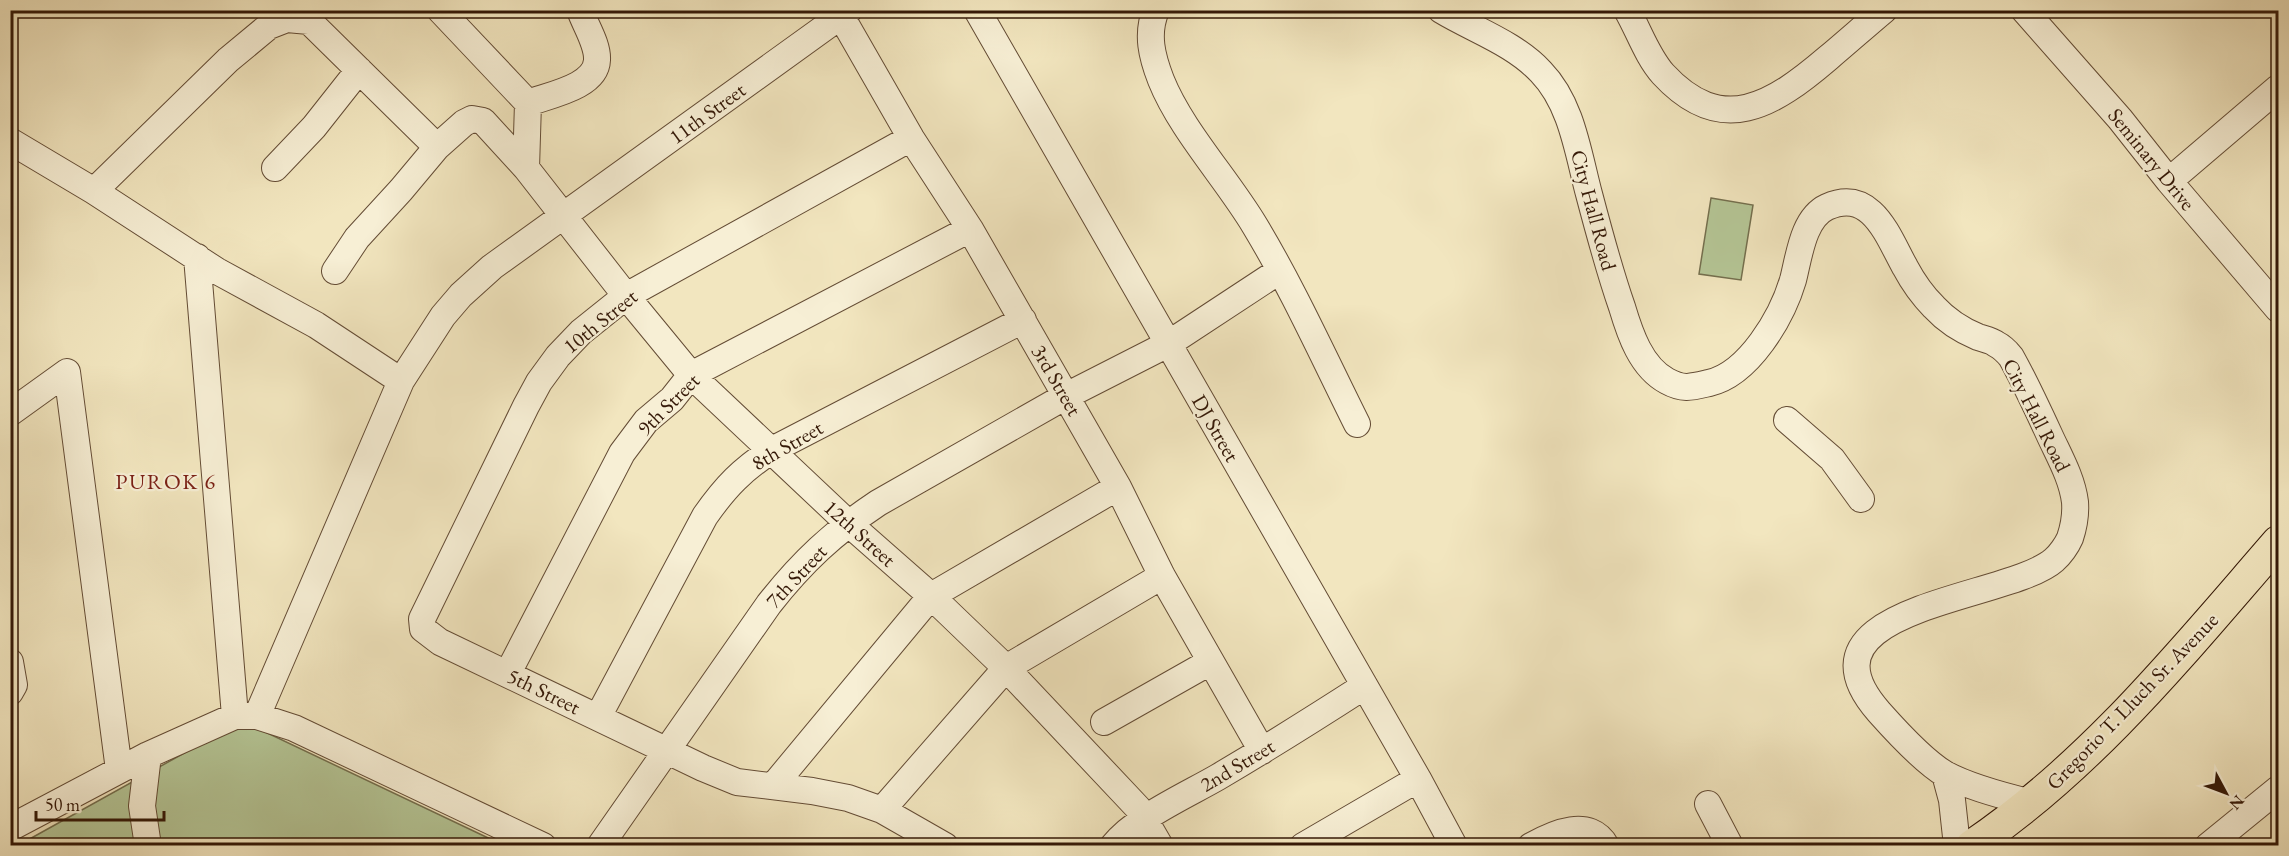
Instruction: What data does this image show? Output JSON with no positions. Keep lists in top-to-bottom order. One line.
{"streets":{"main road":["Gregorio T. Lluch Sr. Avenue"],"street":["11th Street","Seminary Drive","City Hall Road","10th Street","3rd Street","9th Street","DJ Street","8th Street","12th Street","7th Street","5th Street","2nd Street"]},"crossings":[["11th Street","3rd Street"],["11th Street","12th Street"],["City Hall Road","Gregorio T. Lluch Sr. Avenue"],["10th Street","3rd Street"],["10th Street","12th Street"],["10th Street","5th Street"],["3rd Street","9th Street"],["3rd Street","8th Street"],["3rd Street","7th Street"],["3rd Street","2nd Street"],["9th Street","12th Street"],["9th Street","5th Street"],["DJ Street","7th Street"],["DJ Street","2nd Street"],["8th Street","12th Street"],["8th Street","5th Street"],["12th Street","7th Street"],["12th Street","2nd Street"],["7th Street","5th Street"]],"districts":["PUROK 6"],"scale_bar":"50 m","north":"bottom right"}
